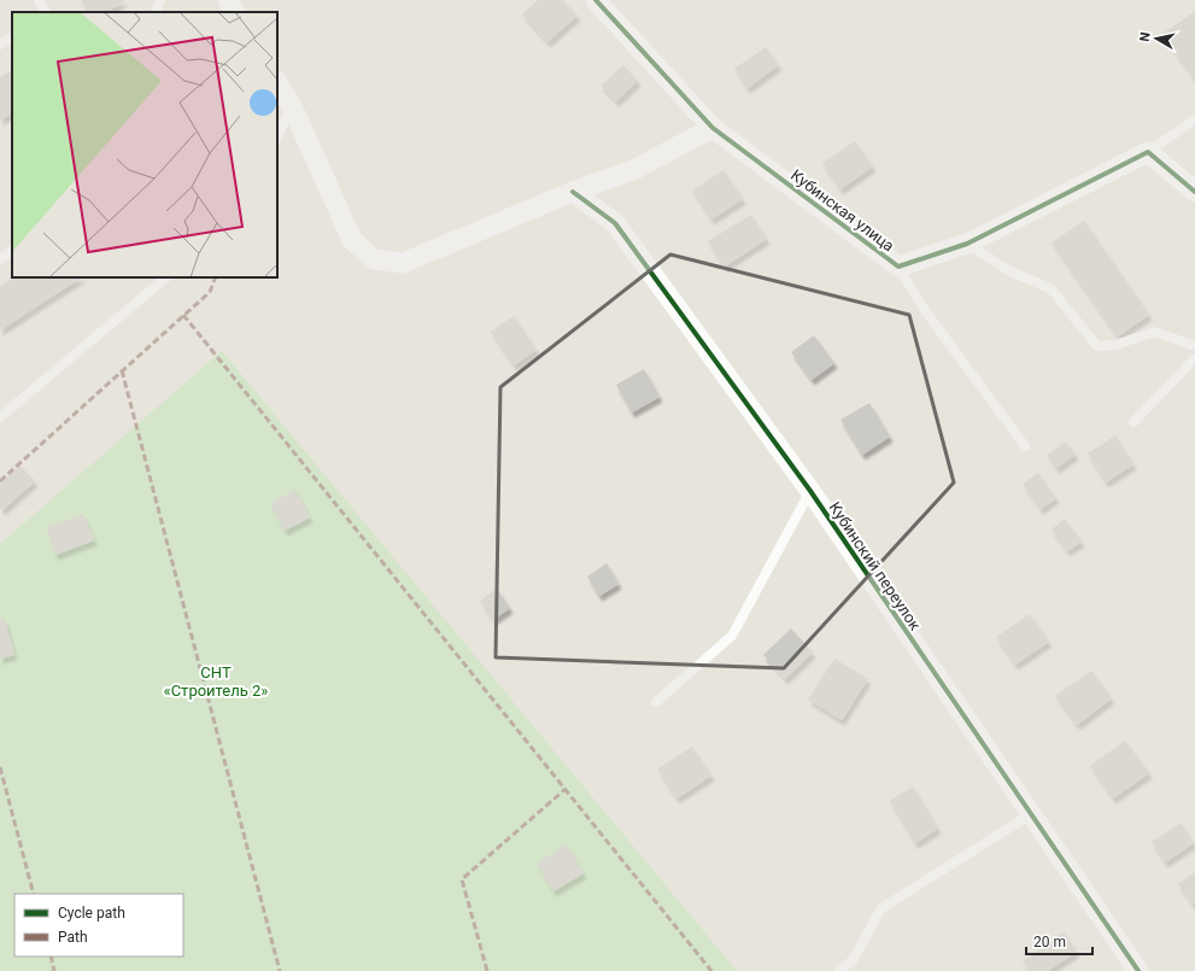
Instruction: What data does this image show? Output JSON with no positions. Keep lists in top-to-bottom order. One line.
{"streets":{"street":["Кубинская улица","Кубинский переулок"]},"parks":["СНТ «Строитель 2»"],"legend":["Cycle path","Path"],"scale_bar":"20 m","north":"left"}
